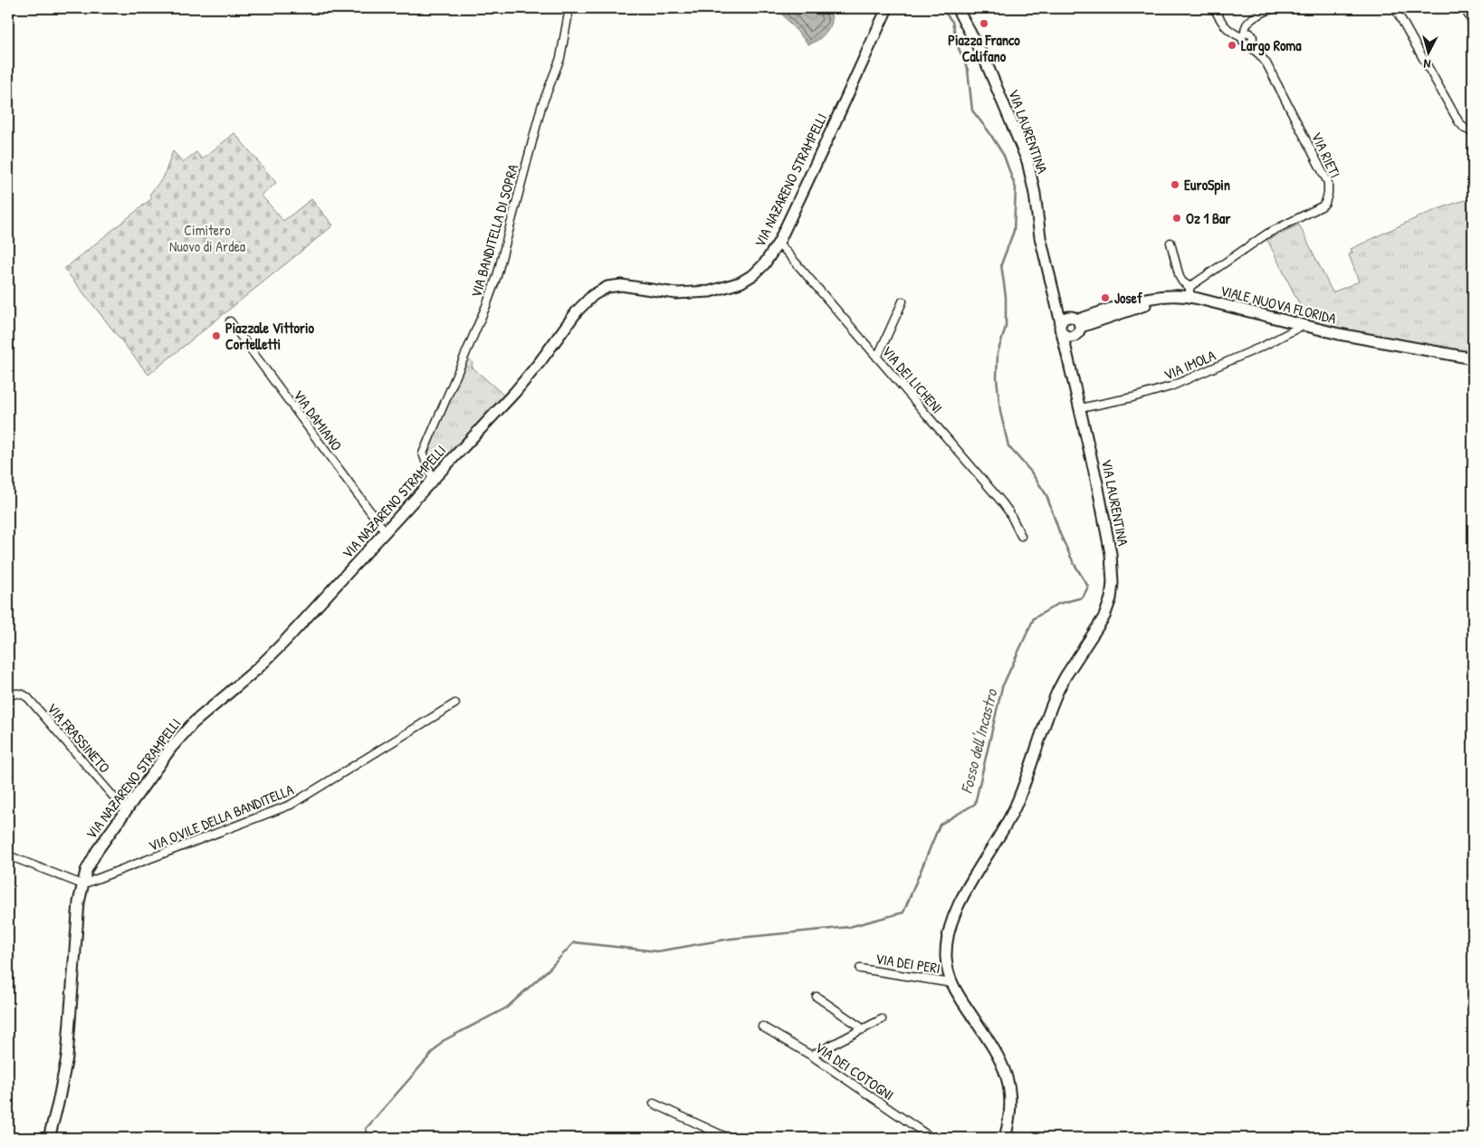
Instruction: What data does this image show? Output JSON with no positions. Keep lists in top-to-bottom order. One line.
{"streets":{"street":["VIA LAURENTINA","VIA RIETI","VIA NAZARENO STRAMPELLI","VIA BANDITELLA DI SOPRA","VIALE NUOVA FLORIDA","VIA IMOLA","VIA DEI LICHENI","VIA DAMIANO","VIA FRASSINETO","VIA OVILE DELLA BANDITELLA","VIA DEI PERI","VIA DEI COTOGNI"]},"crossings":[["VIA LAURENTINA","VIALE NUOVA FLORIDA"],["VIA LAURENTINA","VIA IMOLA"],["VIA LAURENTINA","VIA DEI PERI"],["VIA RIETI","VIALE NUOVA FLORIDA"],["VIA NAZARENO STRAMPELLI","VIA BANDITELLA DI SOPRA"],["VIA NAZARENO STRAMPELLI","VIA DEI LICHENI"],["VIA NAZARENO STRAMPELLI","VIA DAMIANO"],["VIA NAZARENO STRAMPELLI","VIA FRASSINETO"],["VIA NAZARENO STRAMPELLI","VIA OVILE DELLA BANDITELLA"],["VIALE NUOVA FLORIDA","VIA IMOLA"]],"water":["Fosso dell'Incastro"],"parks":["Cimitero Nuovo di Ardea"],"places":["Piazza Franco Califano","Largo Roma","EuroSpin","Oz 1 Bar","Josef","Piazzale Vittorio Cortelletti"],"north":"bottom"}
